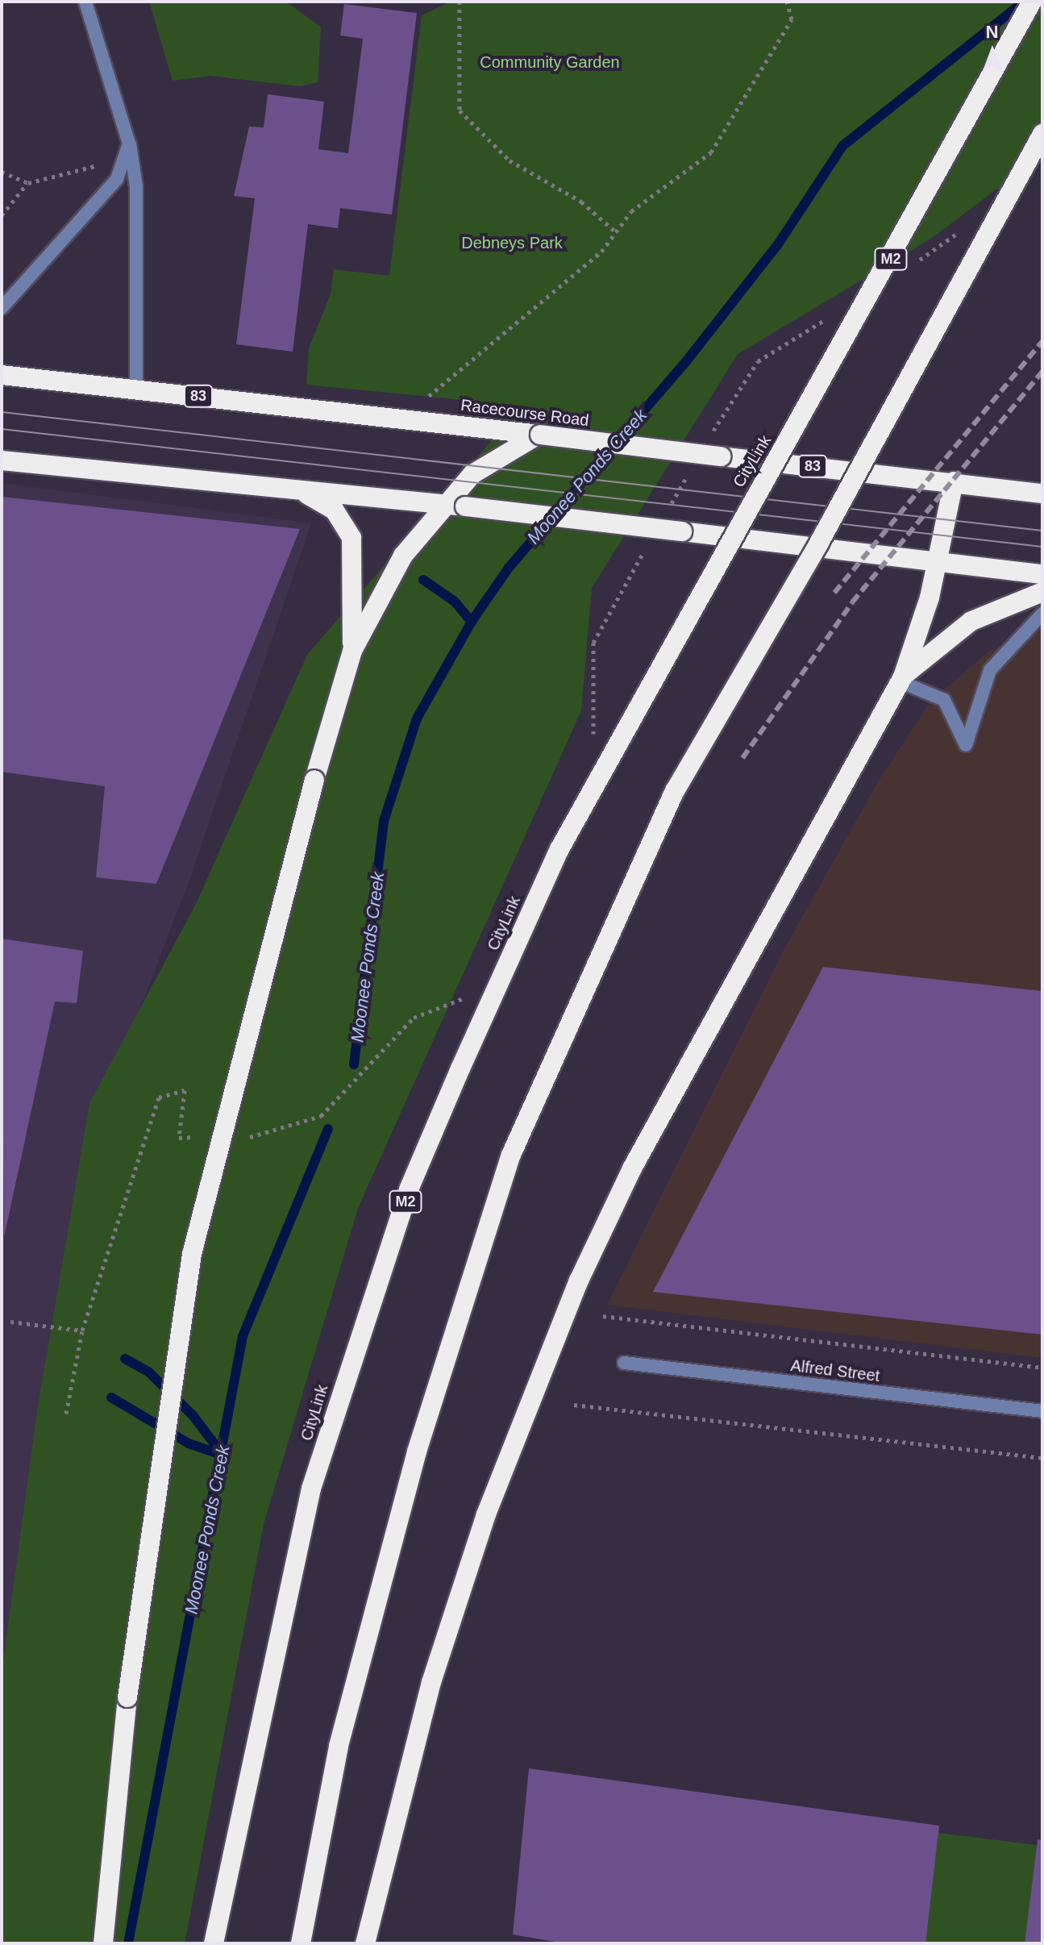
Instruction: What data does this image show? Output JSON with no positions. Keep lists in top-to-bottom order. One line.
{"streets":{"highway":["M2","83","Racecourse Road","CityLink"],"street":["Alfred Street"]},"water":["Moonee Ponds Creek"],"parks":["Community Garden","Debneys Park"],"north":"top"}
